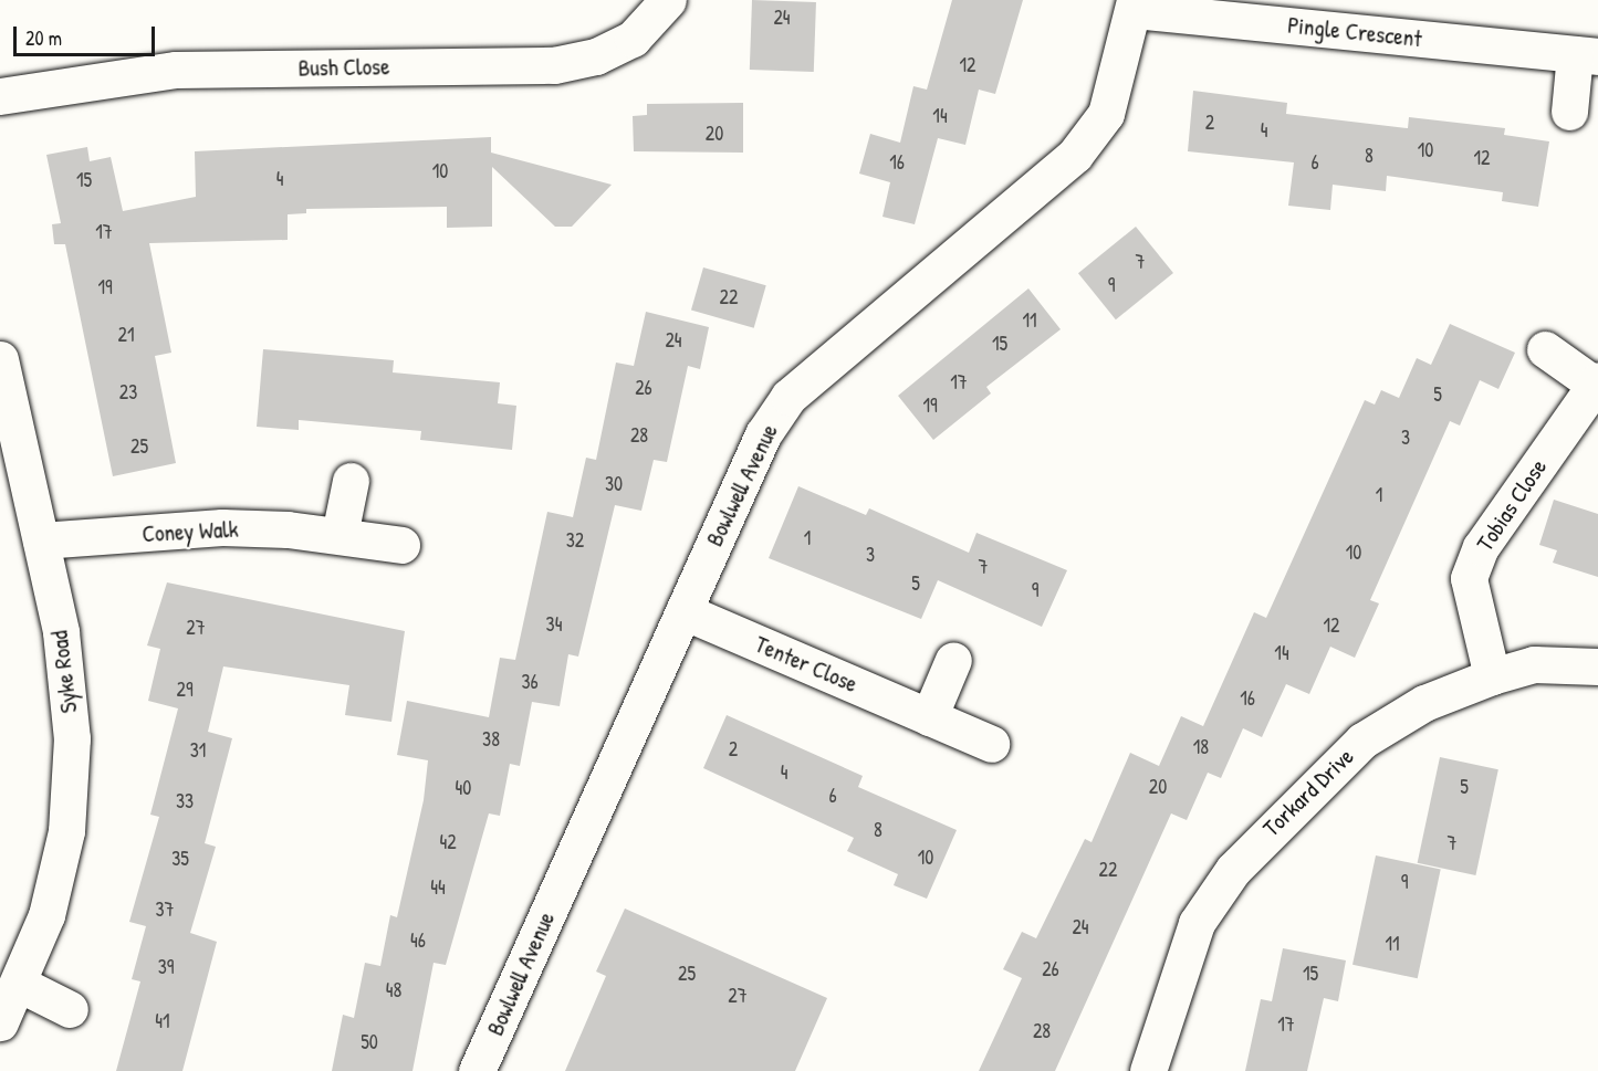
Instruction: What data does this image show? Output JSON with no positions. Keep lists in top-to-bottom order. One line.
{"streets":{"street":["Pingle Crescent","Bush Close","Bowlwell Avenue","Tobias Close","Coney Walk","Tenter Close","Syke Road","Torkard Drive"]},"crossings":[["Pingle Crescent","Bowlwell Avenue"],["Bowlwell Avenue","Tenter Close"],["Tobias Close","Torkard Drive"],["Coney Walk","Syke Road"]],"house_numbers":["24","12","14","2","4","20","10","8","12","16","6","10","4","15","17","7","9","19","22","11","21","24","15","17","26","23","5","19","28","3","25","30","1","1","32","10","3","7","5","9","34","12","27","14","36","29","16","38","18","2","31","4","20","5","40","6","33","8","42","7","10","35","22","9","44","37","24","46","11","39","26","25","15","48","27","41","17","28","50"],"scale_bar":"20 m"}
